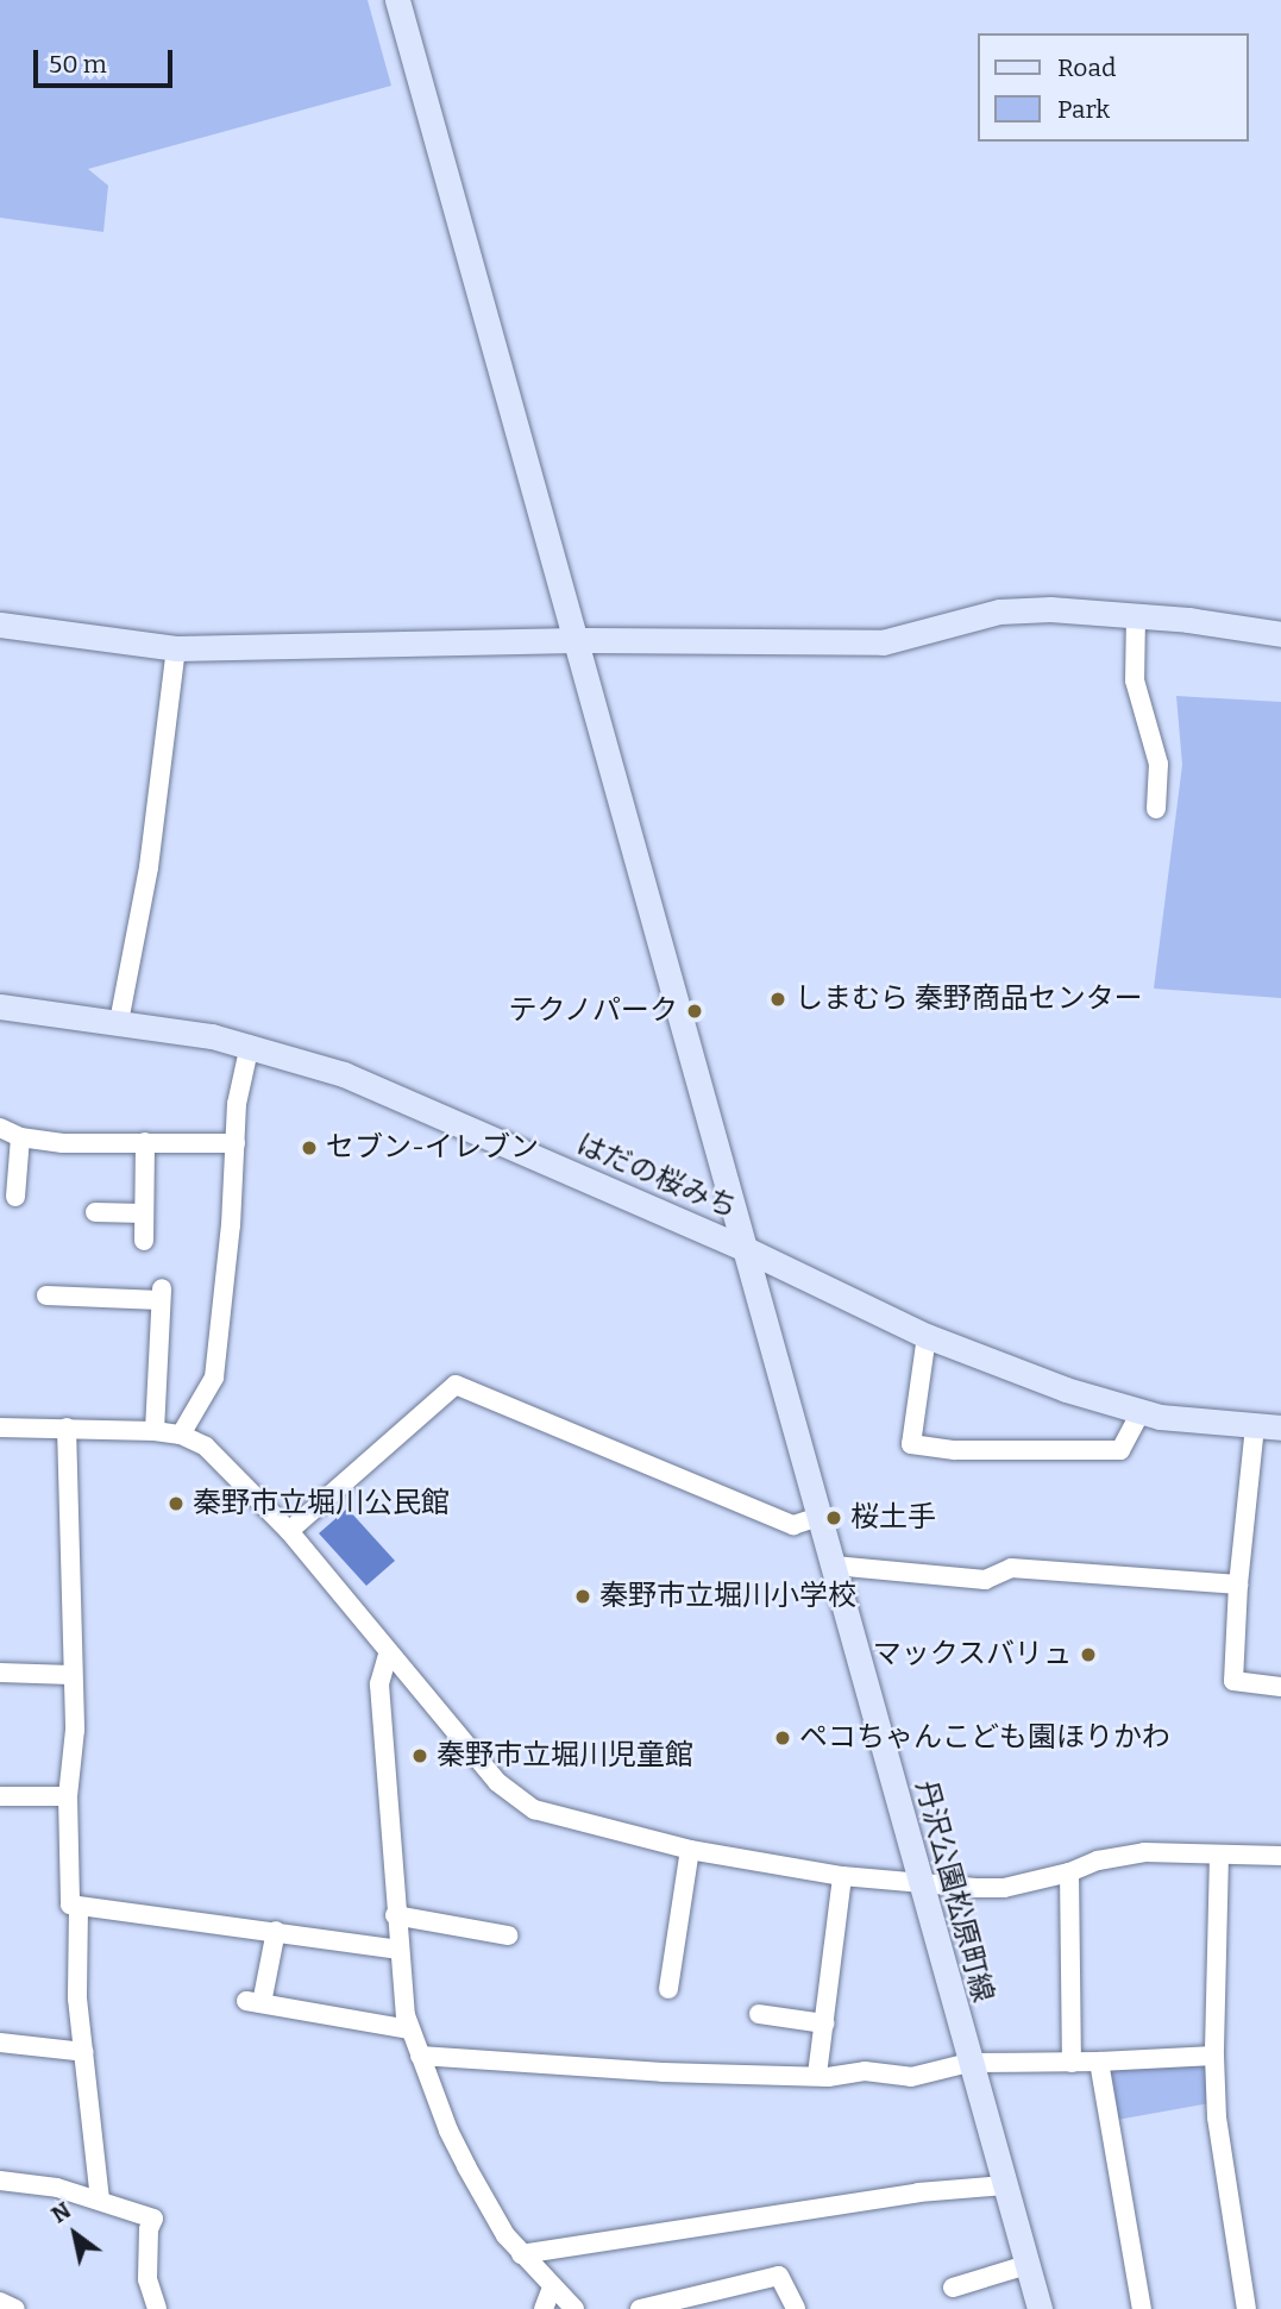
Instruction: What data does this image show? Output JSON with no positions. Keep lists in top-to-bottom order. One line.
{"streets":{"street":["はだの桜みち","丹沢公園松原町線"]},"crossings":[["はだの桜みち","丹沢公園松原町線"]],"places":["しまむら 秦野商品センター","テクノパーク","セブン-イレブン","秦野市立堀川公民館","桜土手","秦野市立堀川小学校","マックスバリュ","ペコちゃんこども園ほりかわ","秦野市立堀川児童館"],"legend":["Road","Park"],"scale_bar":"50 m","north":"top left"}
